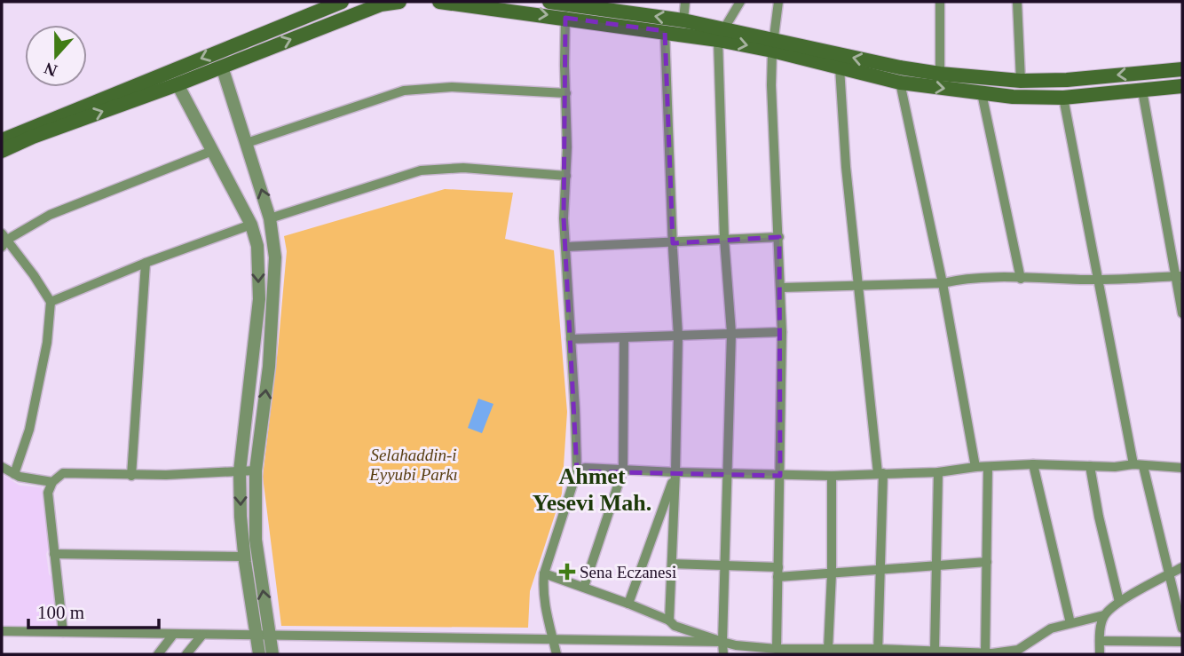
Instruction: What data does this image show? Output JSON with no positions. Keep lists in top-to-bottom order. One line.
{"districts":["Ahmet Yesevi Mah."],"parks":["Selahaddin-i Eyyubi Parkı"],"places":{"health":["Sena Eczanesi"]},"scale_bar":"100 m","north":"bottom"}
